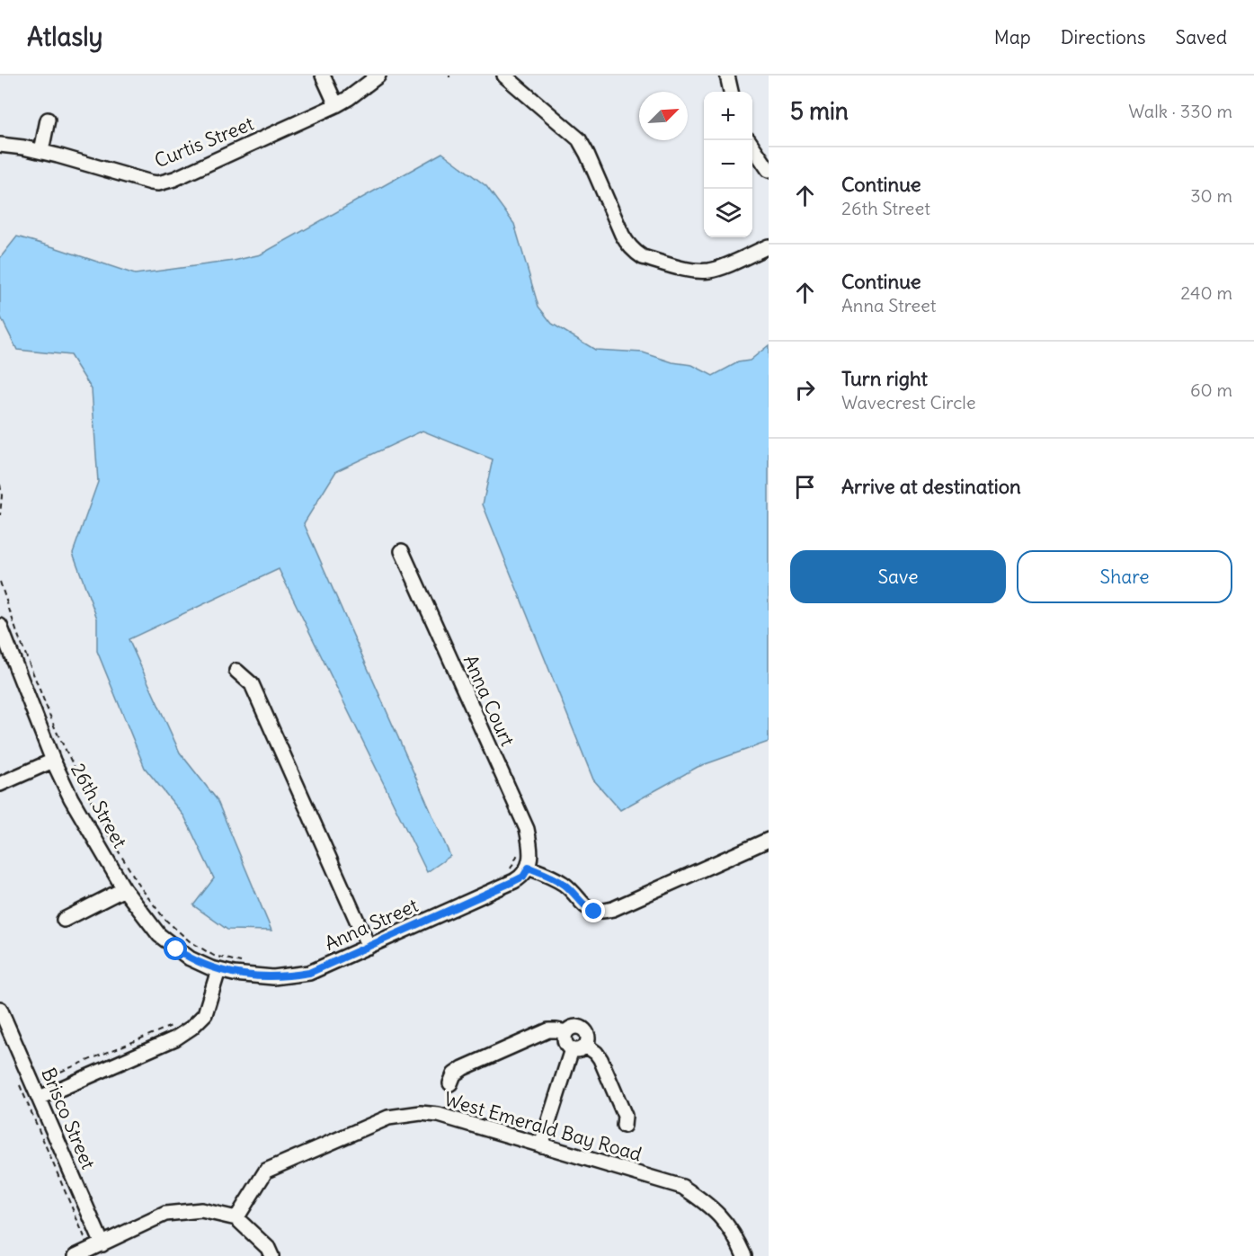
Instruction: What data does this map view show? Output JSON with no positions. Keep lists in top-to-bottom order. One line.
{"streets":{"street":["Curtis Street","Anna Court","26th Street","Anna Street","Brisco Street","West Emerald Bay Road"]},"crossings":[["Anna Court","Anna Street"],["26th Street","Anna Street"]],"north":"top right","page":{"header":"Atlasly","nav":["Map","Directions","Saved"],"heading":["5 min","Walk · 330 m"],"map_buttons":["+","−"],"list":[["Continue","26th Street","30 m"],["Continue","Anna Street","240 m"],["Turn right","Wavecrest Circle","60 m"],"Arrive at destination"],"buttons":["Save","Share"]}}
